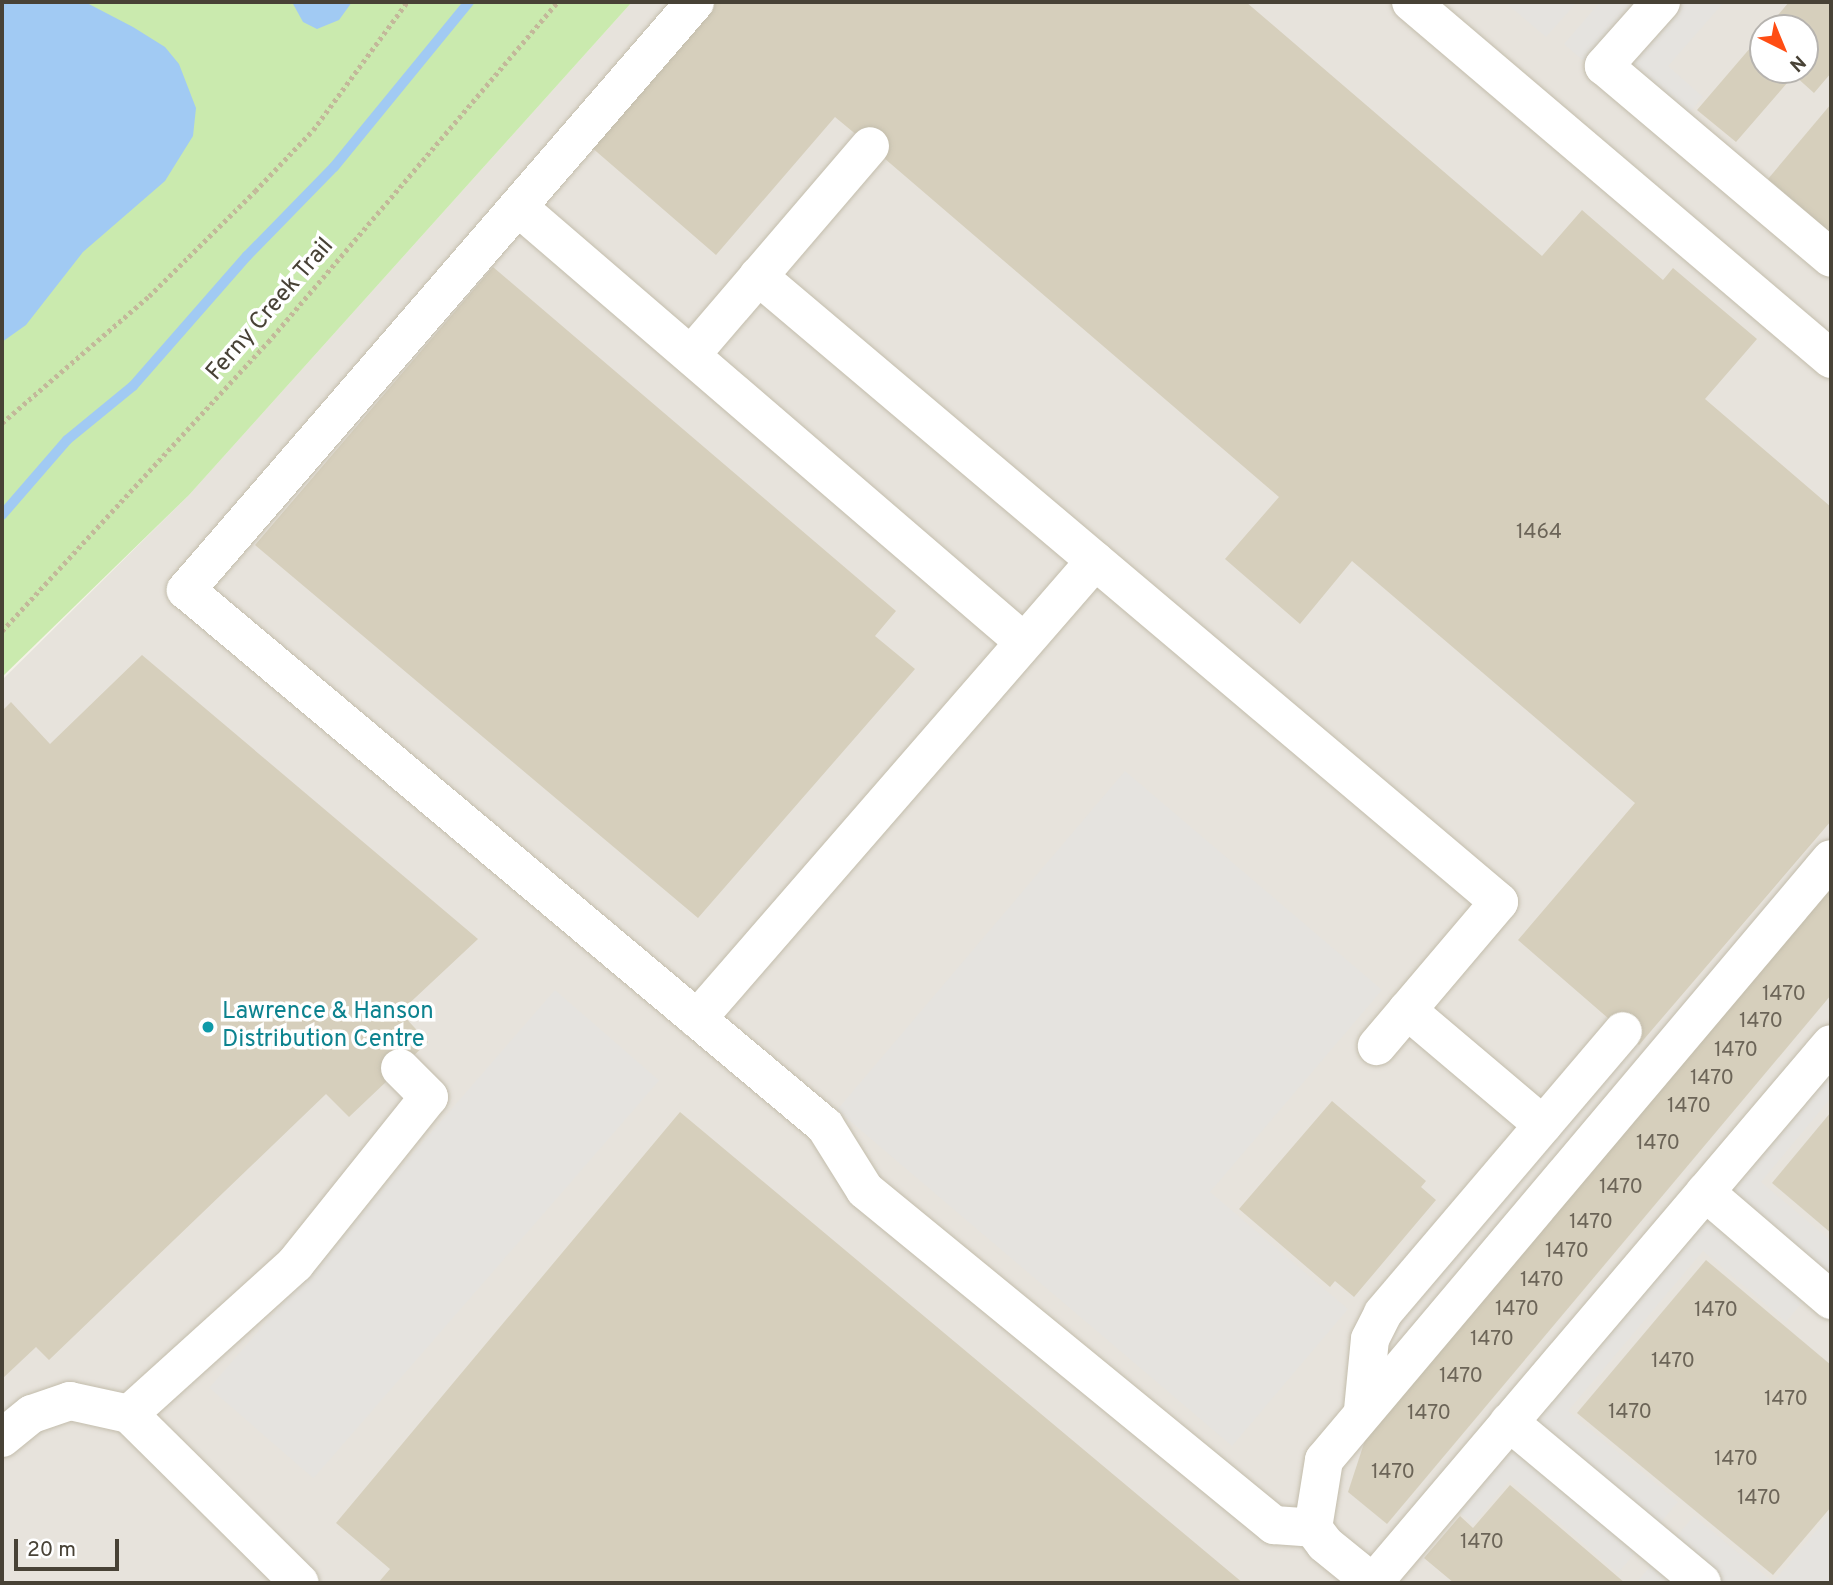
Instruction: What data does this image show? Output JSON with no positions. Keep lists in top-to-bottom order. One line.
{"streets":{"path":["Ferny Creek Trail"]},"places":["Lawrence & Hanson Distribution Centre"],"house_numbers":["1464","1470","1470","1470","1470","1470","1470","1470","1470","1470","1470","1470","1470","1470","1470","1470","1470","1470","1470","1470","1470","1470","1470"],"scale_bar":"20 m","north":"bottom right"}
